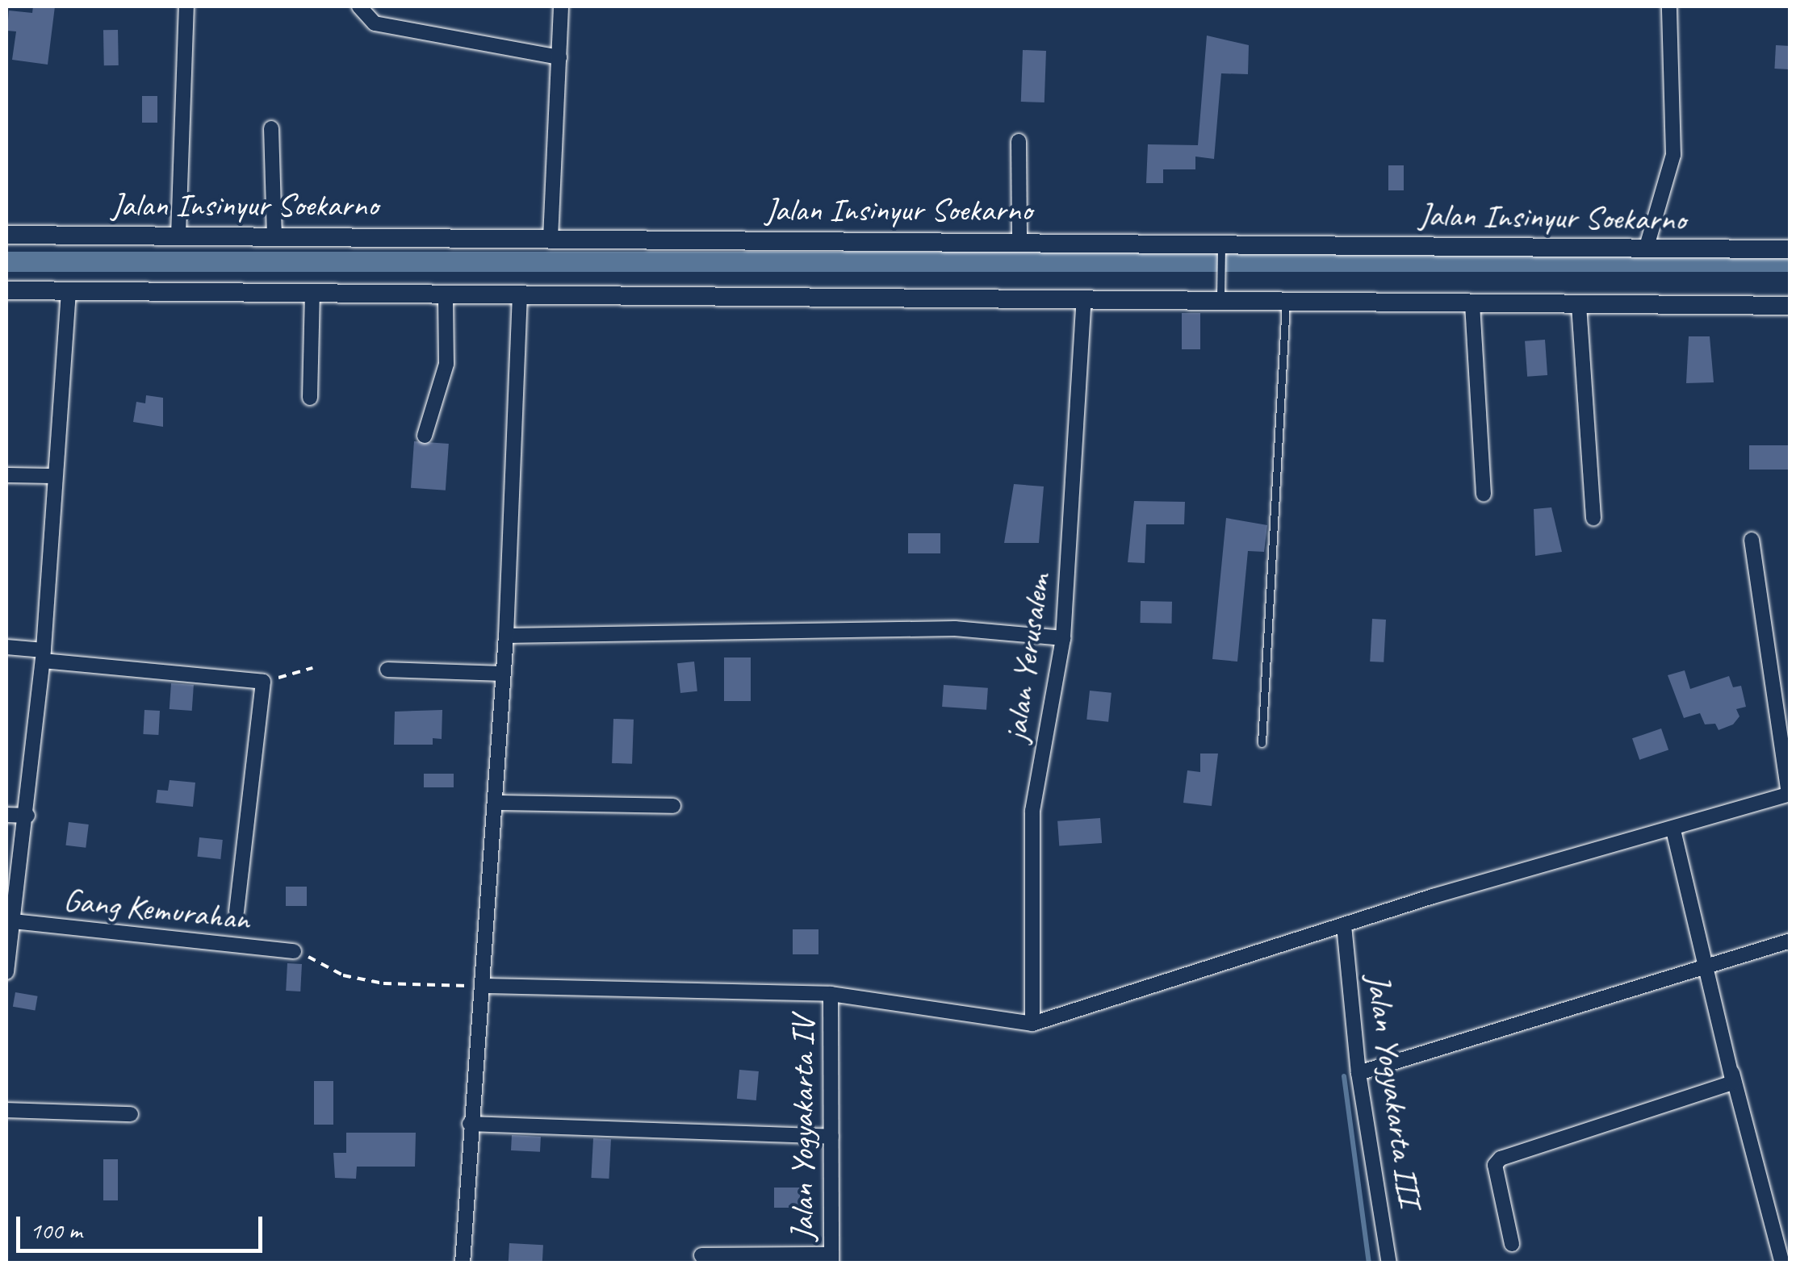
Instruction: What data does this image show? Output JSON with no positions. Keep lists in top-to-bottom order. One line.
{"streets":{"street":["Jalan Insinyur Soekarno","jalan Yerusalem","Gang Kemurahan","Jalan Yogyakarta III","Jalan Yogyakarta IV"]},"scale_bar":"100 m"}
